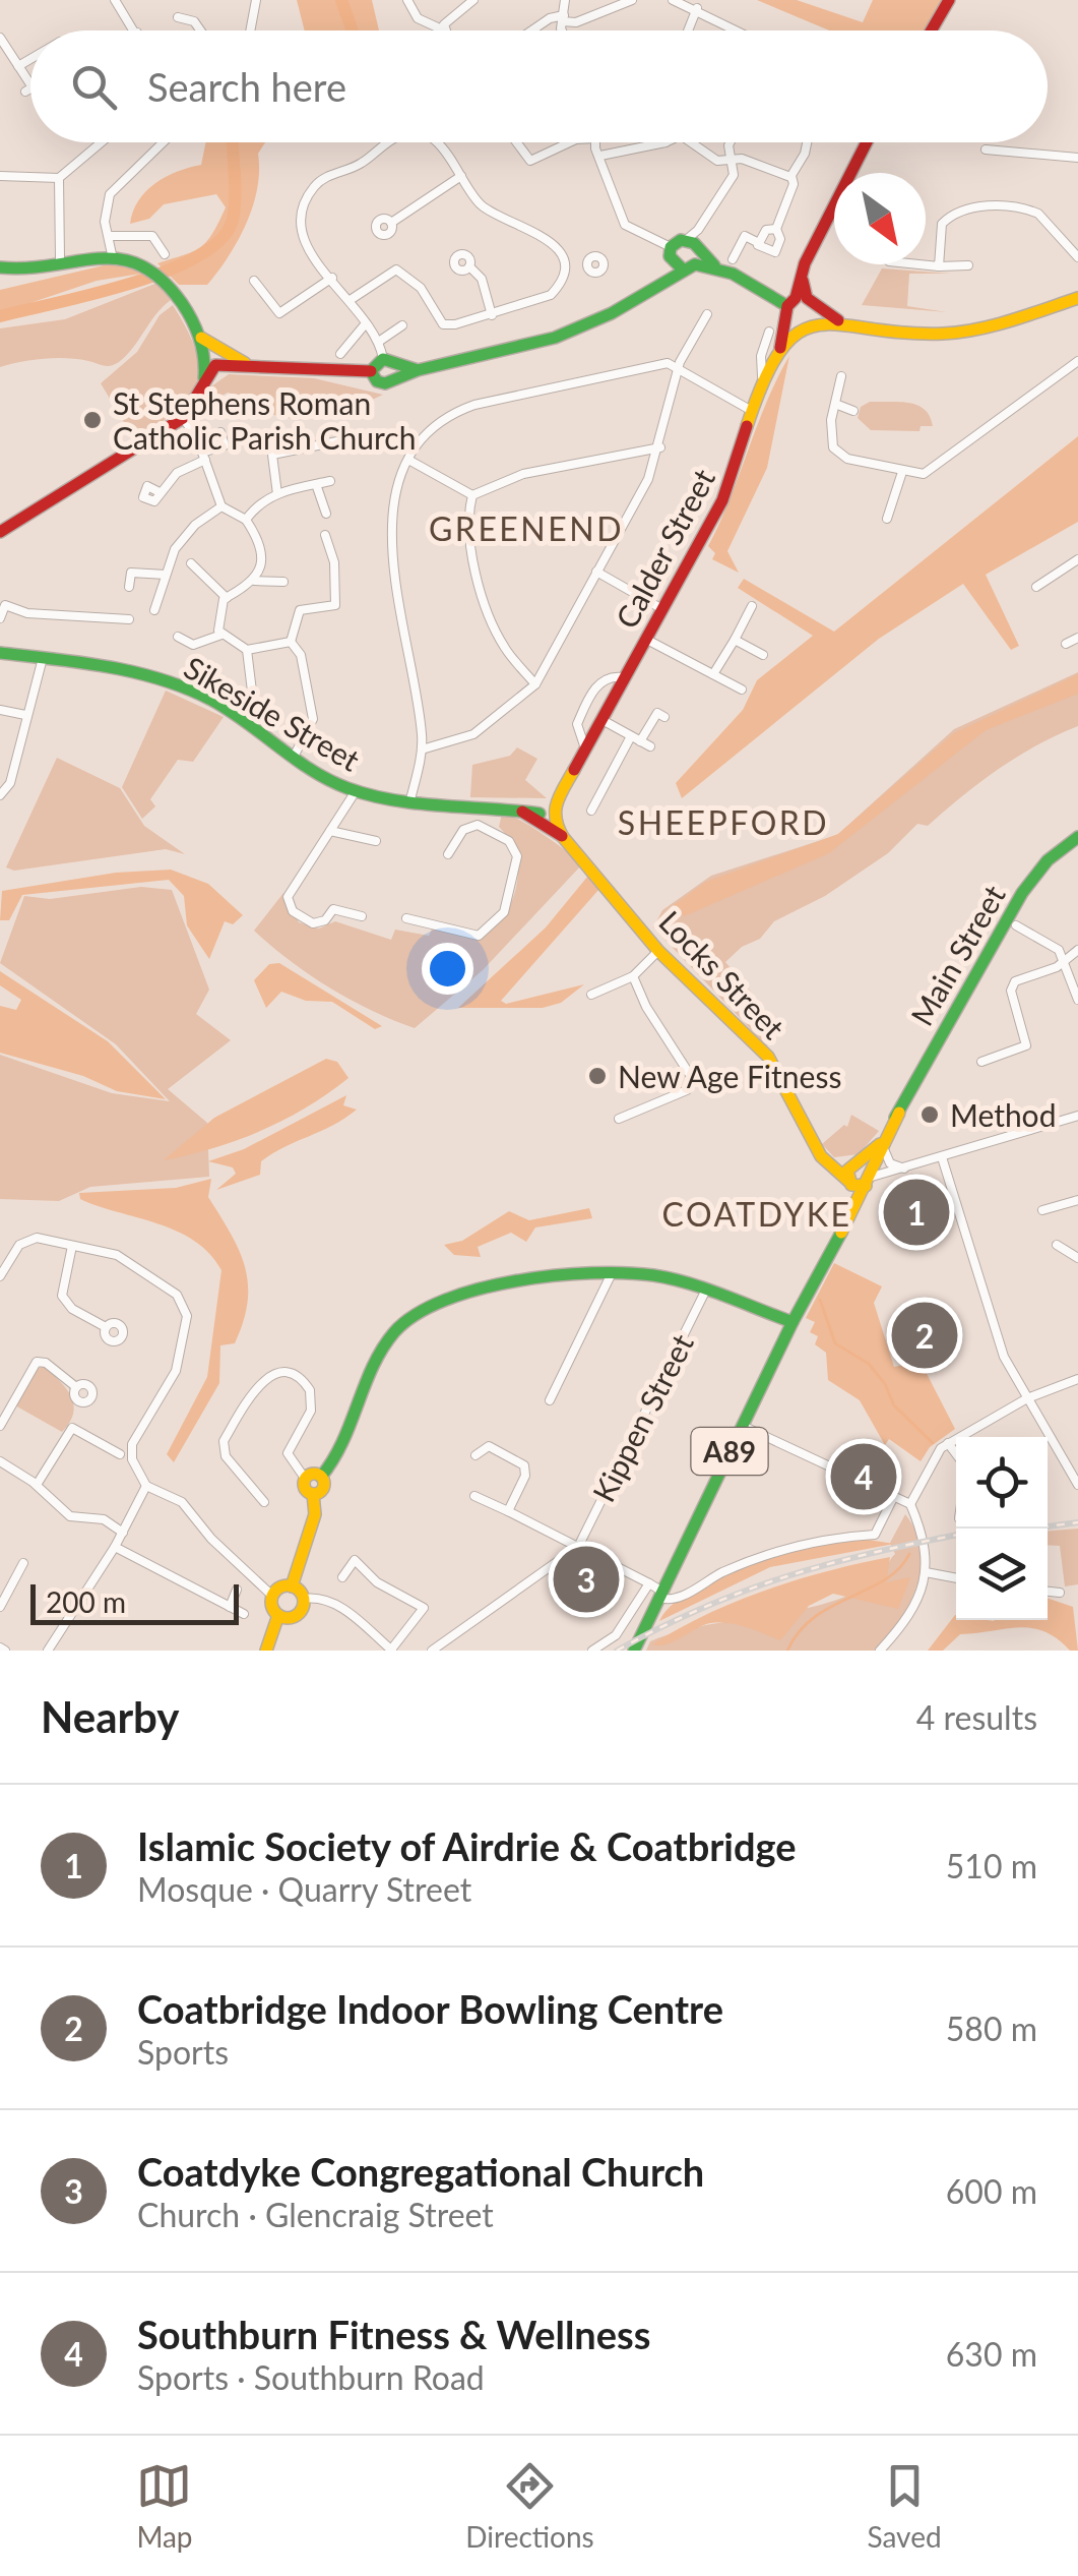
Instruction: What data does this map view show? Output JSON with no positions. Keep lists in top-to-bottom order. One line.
{"streets":{"street":["Calder Street","Sikeside Street","Main Street","Locks Street","Kippen Street","A89"]},"crossings":[["Calder Street","Sikeside Street"],["Calder Street","Locks Street"],["Sikeside Street","Locks Street"],["Main Street","Locks Street"],["Main Street","A89"]],"districts":["GREENEND","SHEEPFORD","COATDYKE"],"places":["St Stephens Roman Catholic Parish Church","New Age Fitness","Method"],"scale_bar":"200 m","north":"bottom right","page":{"search":"Search here","pins":["1","2","4","3"],"scale":"200 m","heading":["Nearby","4 results"],"list":[{"mark":"1","name":"Islamic Society of Airdrie & Coatbridge","note":"Mosque · Quarry Street","value":"510 m"},{"mark":"2","name":"Coatbridge Indoor Bowling Centre","note":"Sports","value":"580 m"},{"mark":"3","name":"Coatdyke Congregational Church","note":"Church · Glencraig Street","value":"600 m"},{"mark":"4","name":"Southburn Fitness & Wellness","note":"Sports · Southburn Road","value":"630 m"}],"nav":["Map","Directions","Saved"]}}
